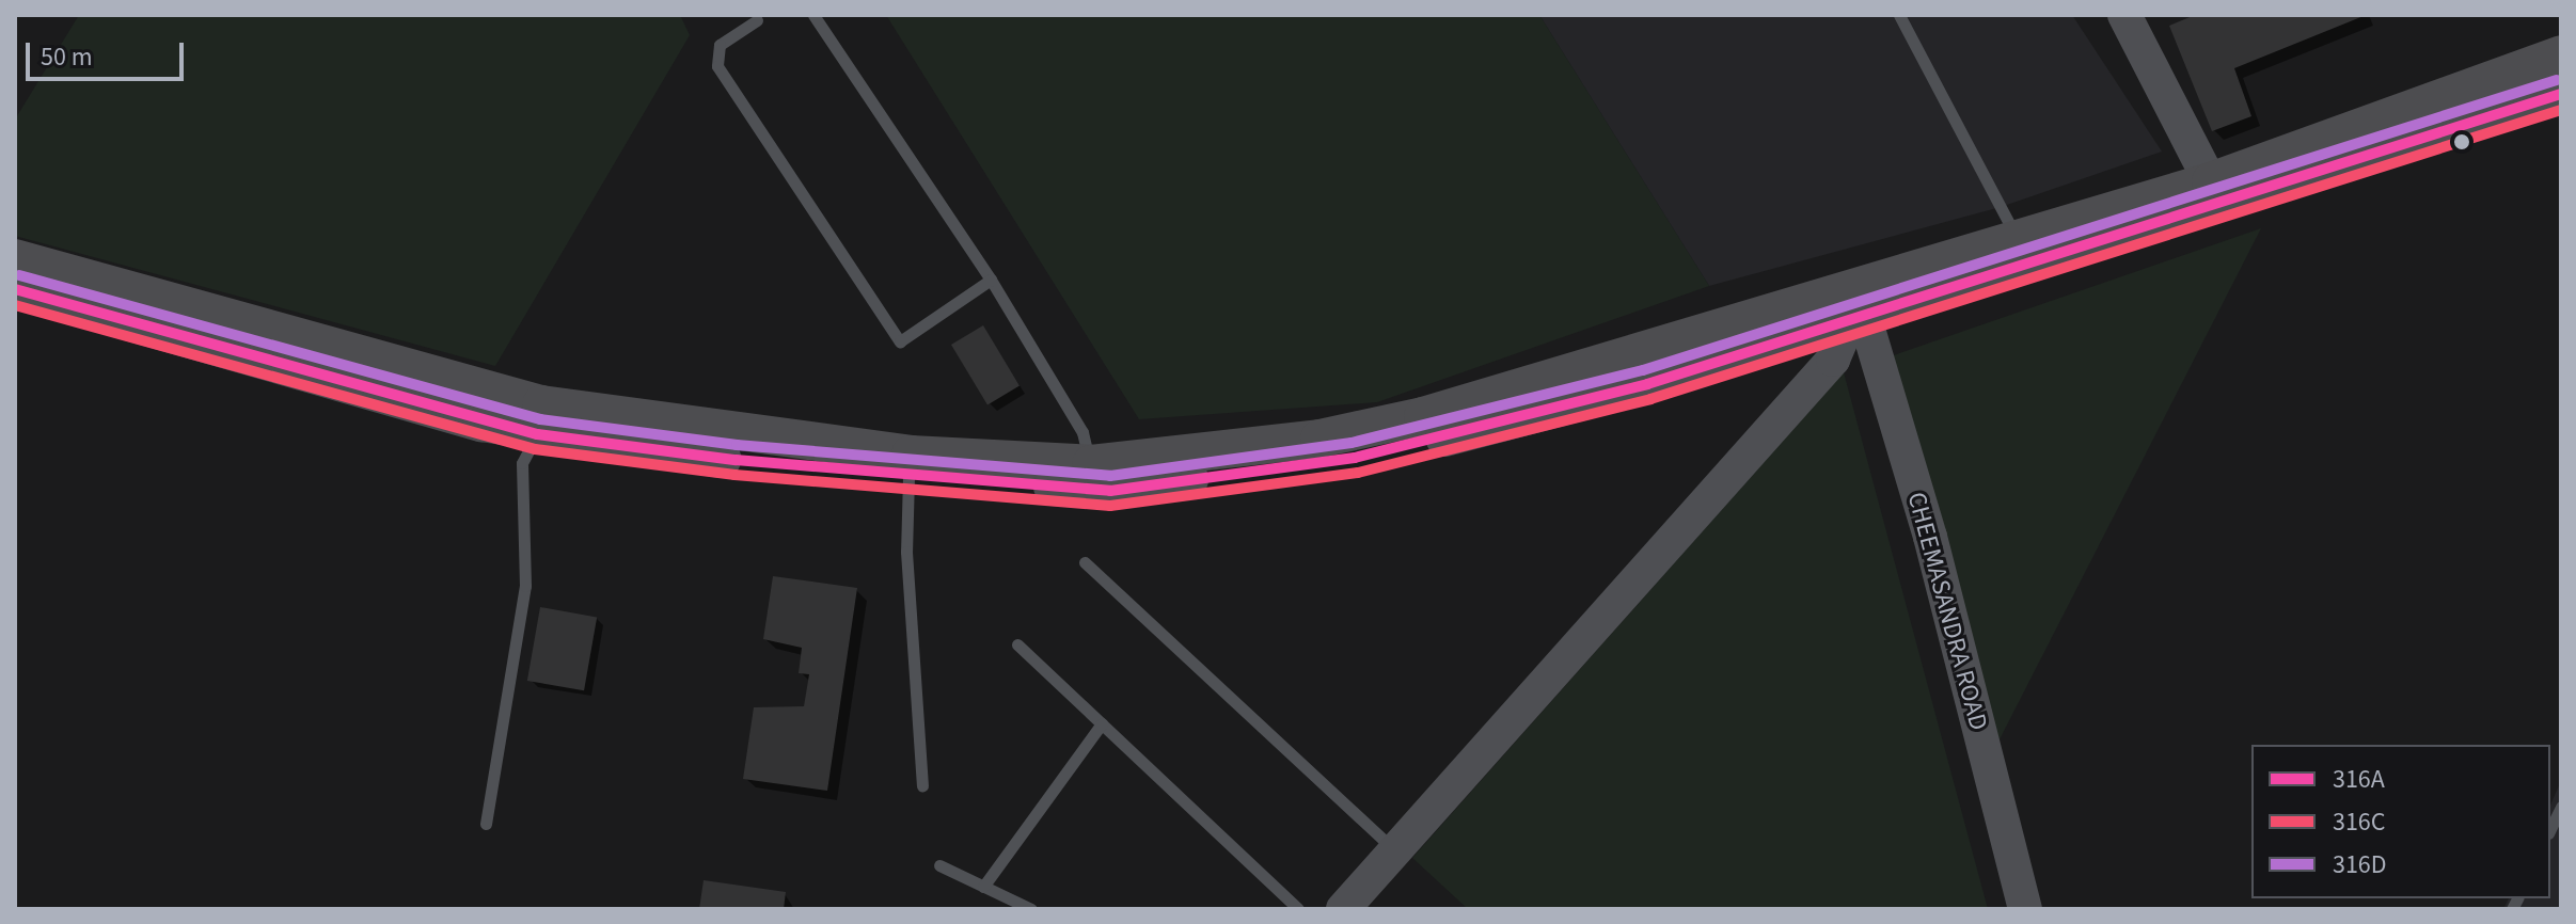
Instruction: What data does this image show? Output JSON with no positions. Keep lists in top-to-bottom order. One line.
{"streets":{"street":["CHEEMASANDRA ROAD"]},"lines":["transit line 316D","transit line 316A","transit line 316C"],"legend":["316A","316C","316D"],"scale_bar":"50 m"}
